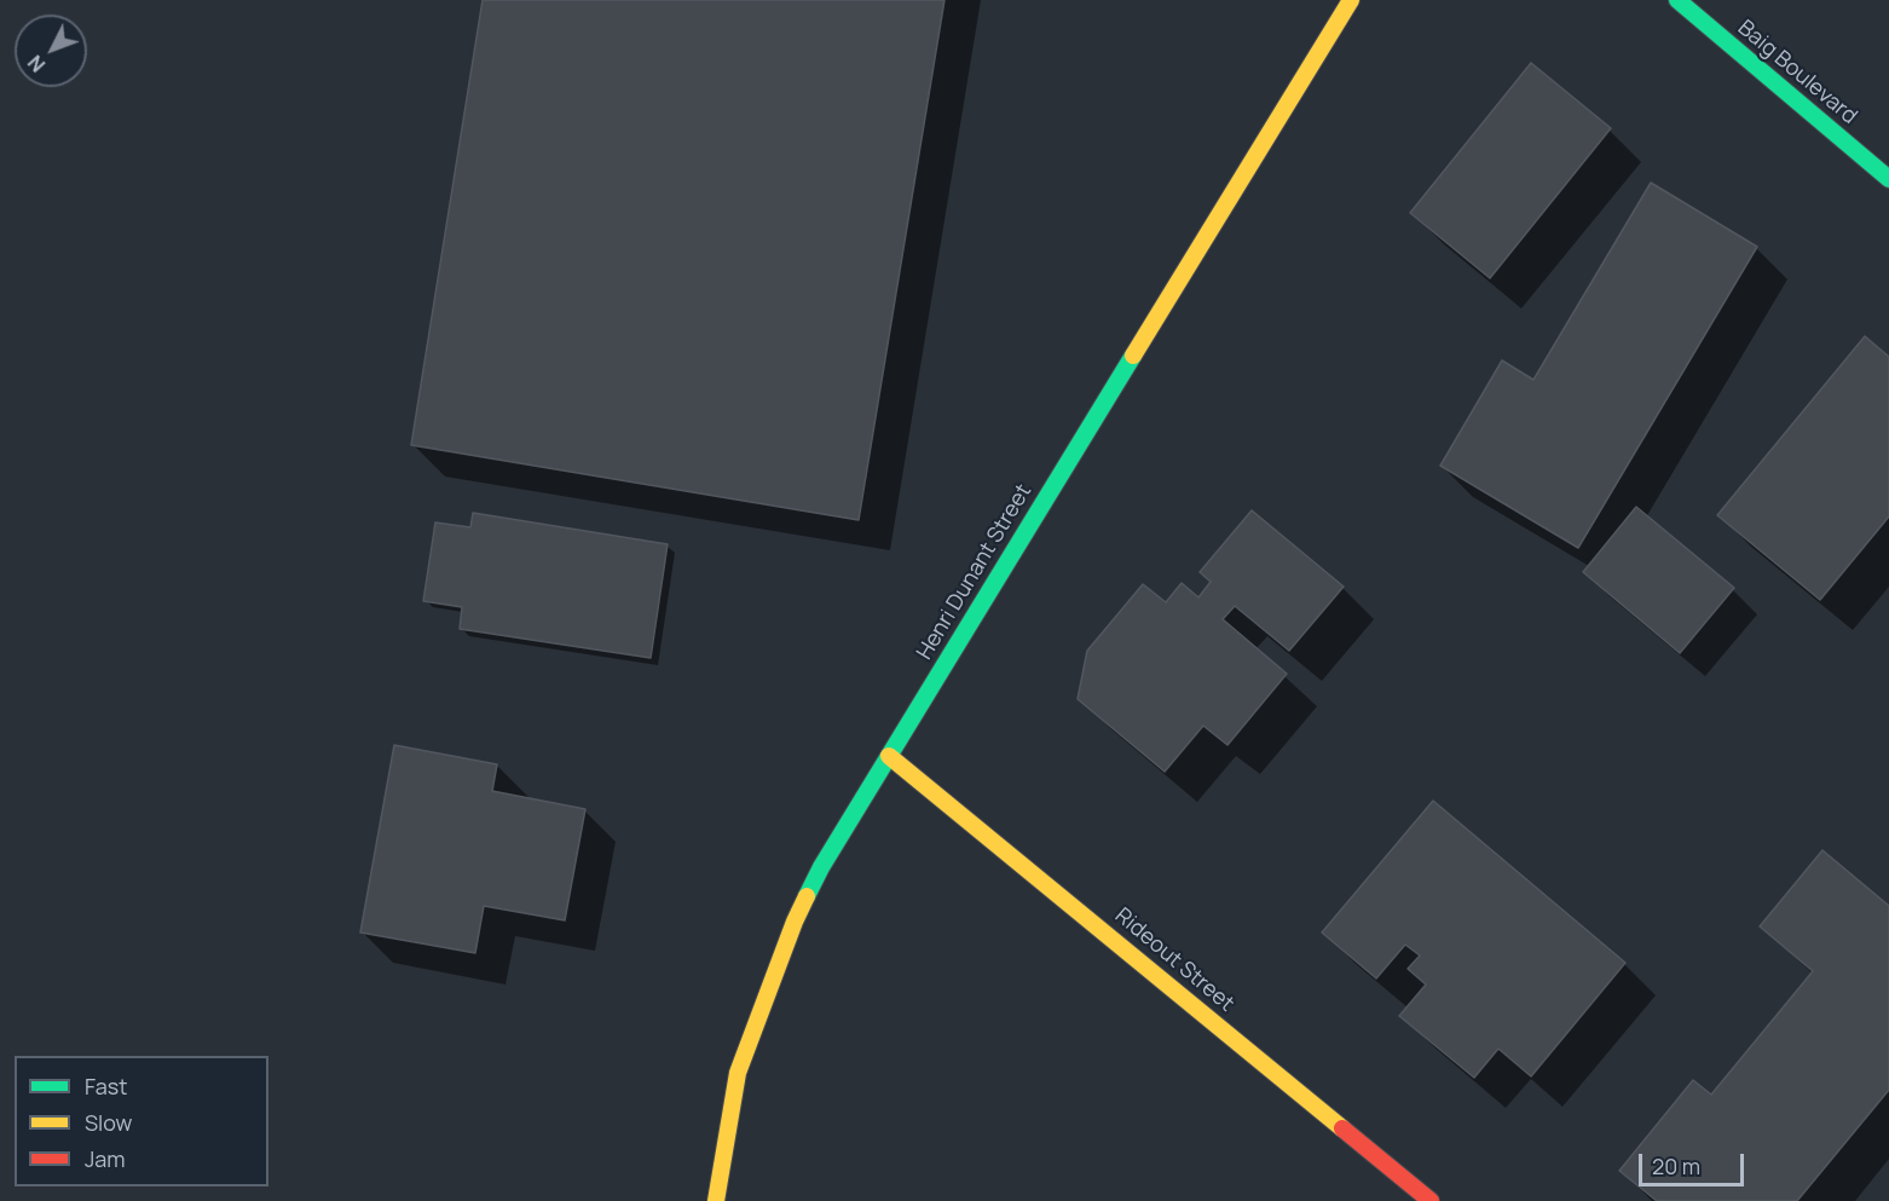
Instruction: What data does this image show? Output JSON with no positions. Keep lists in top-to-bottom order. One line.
{"streets":{"street":["Baig Boulevard","Henri Dunant Street","Rideout Street"]},"crossings":[["Henri Dunant Street","Rideout Street"]],"legend":["Fast","Slow","Jam"],"scale_bar":"20 m","north":"bottom left"}
